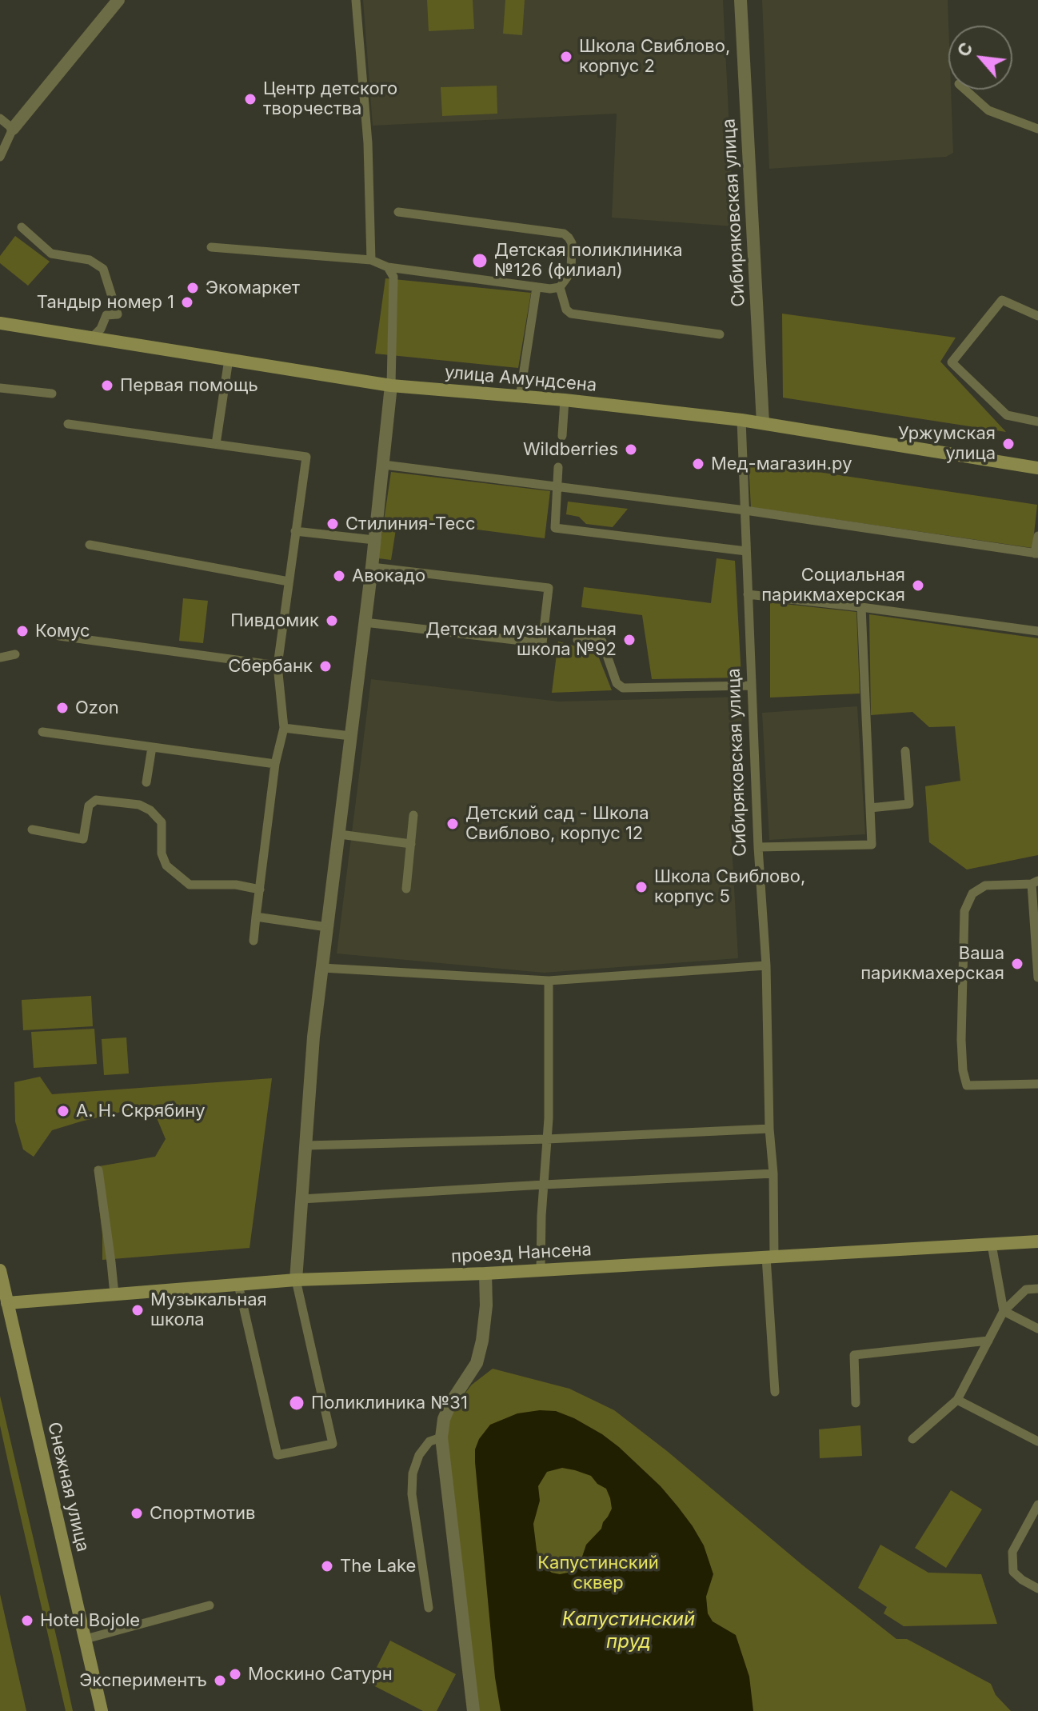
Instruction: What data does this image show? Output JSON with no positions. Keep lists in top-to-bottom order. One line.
{"streets":{"street":["Сибиряковская улица","улица Амундсена","проезд Нансена","Снежная улица"]},"crossings":[["Сибиряковская улица","улица Амундсена"],["Сибиряковская улица","проезд Нансена"],["проезд Нансена","Снежная улица"]],"water":["Капустинский пруд"],"parks":["Капустинский сквер"],"places":["Школа Свиблово, корпус 2","Центр детского творчества","Детская поликлиника №126 (филиал)","Экомаркет","Тандыр номер 1","Первая помощь","Уржумская улица","Wildberries","Мед-магазин.ру","Стилиния-Тесс","Авокадо","Социальная парикмахерская","Пивдомик","Комус","Детская музыкальная школа №92","Сбербанк","Ozon","Детский сад - Школа Свиблово, корпус 12","Школа Свиблово, корпус 5","Ваша парикмахерская","А. Н. Скрябину","Музыкальная школа","Поликлиника №31","Спортмотив","The Lake","Hotel Bojole","Москино Сатурн","Экспериментъ"],"north":"top left"}
